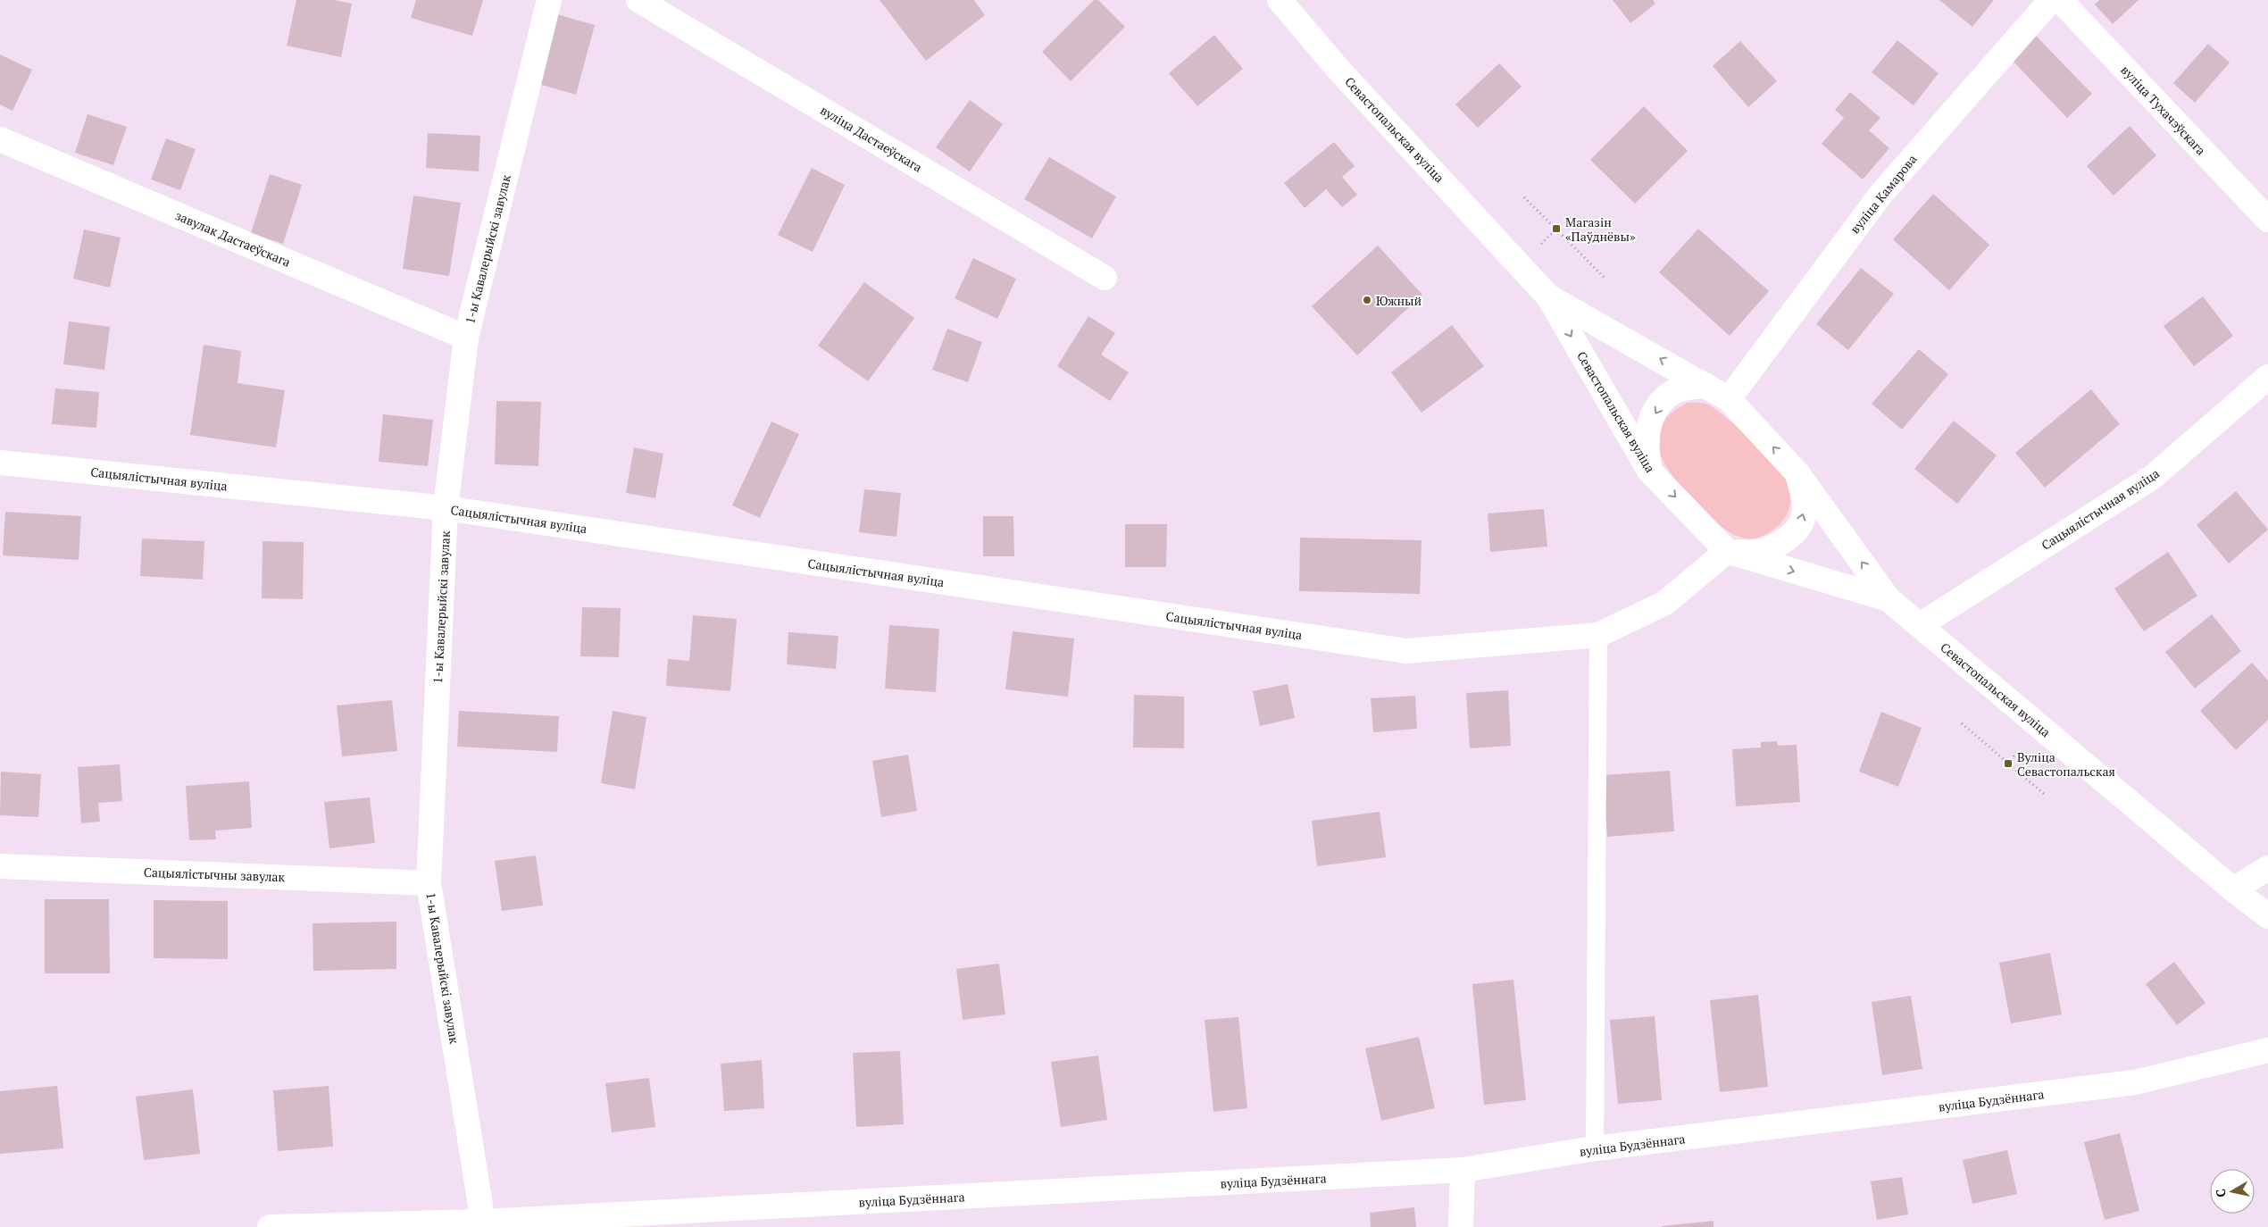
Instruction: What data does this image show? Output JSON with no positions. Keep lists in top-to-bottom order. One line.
{"streets":{"street":["вуліца Тухачэўскага","Севастопальская вуліца","вуліца Дастаеўскага","вуліца Камарова","завулак Дастаеўскага","1-ы Кавалерыйскі завулак","Сацыялістычная вуліца","Сацыялістычны завулак","вуліца Будзённага"]},"crossings":[["Севастопальская вуліца","вуліца Камарова"],["Севастопальская вуліца","Сацыялістычная вуліца"],["вуліца Камарова","Сацыялістычная вуліца"],["завулак Дастаеўскага","1-ы Кавалерыйскі завулак"],["1-ы Кавалерыйскі завулак","Сацыялістычная вуліца"],["1-ы Кавалерыйскі завулак","Сацыялістычны завулак"],["1-ы Кавалерыйскі завулак","вуліца Будзённага"]],"places":{"transit":["Магазін «Паўднёвы»","Вуліца Севастопальская"],"other":["Южный"]},"north":"left"}
